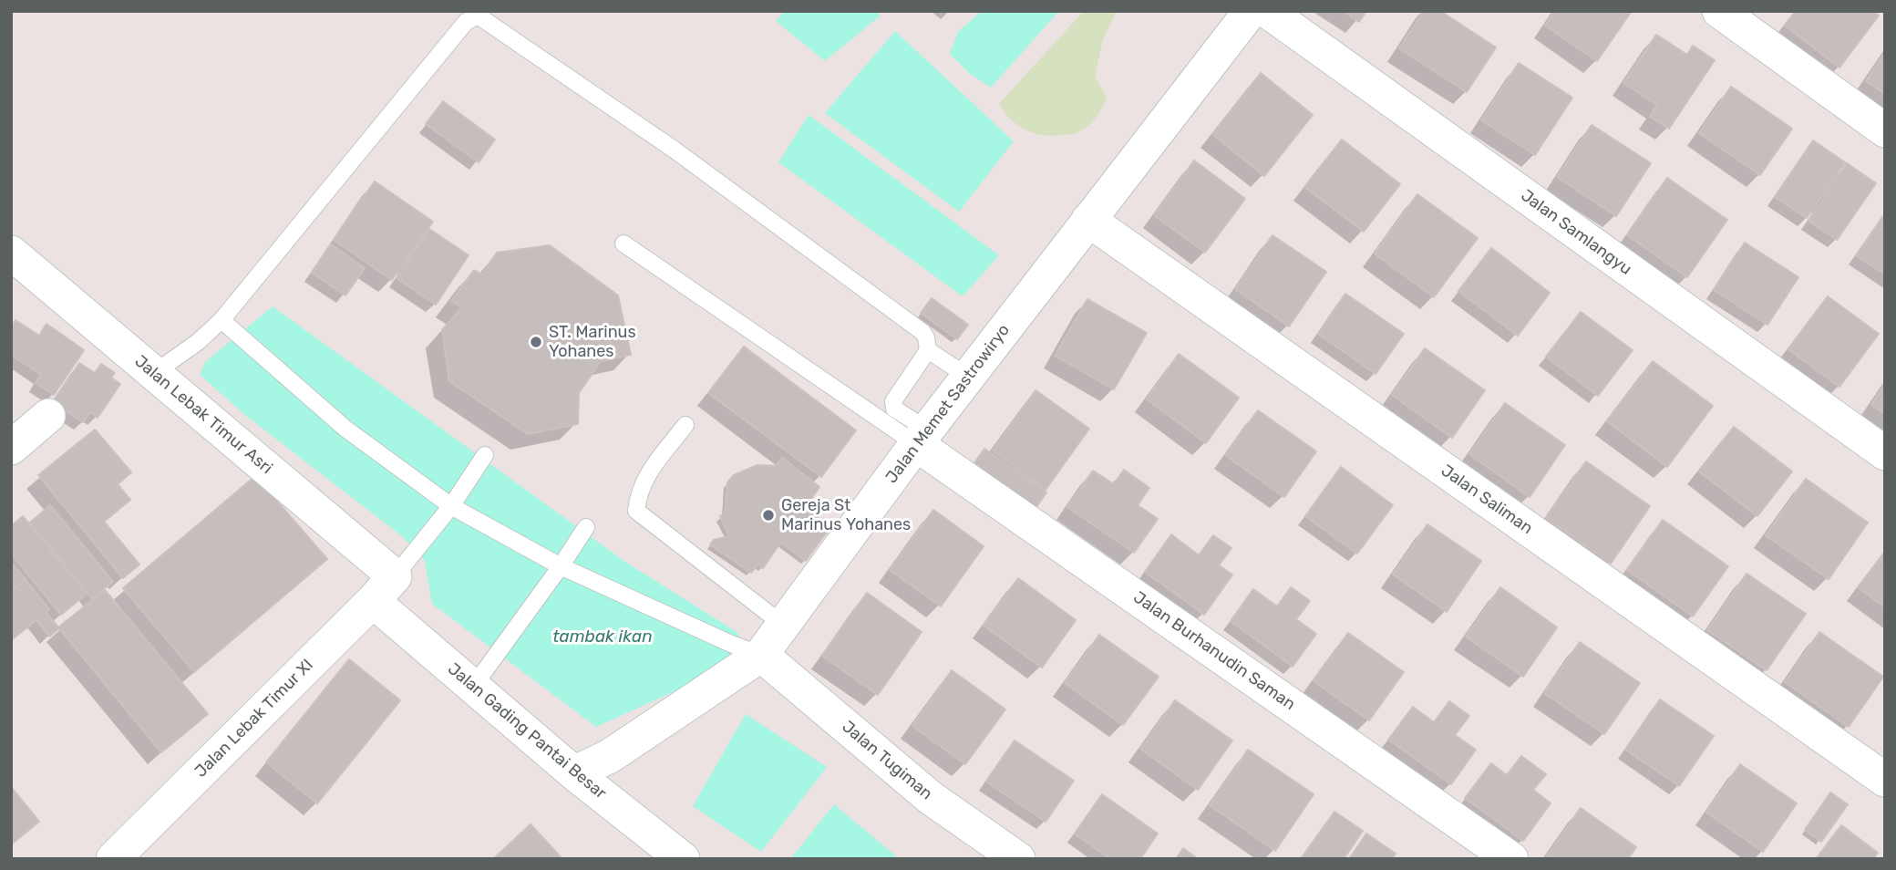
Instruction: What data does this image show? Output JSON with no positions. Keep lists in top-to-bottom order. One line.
{"streets":{"street":["Jalan Samlangyu","Jalan Memet Sastrowiryo","Jalan Lebak Timur Asri","Jalan Saliman","Jalan Burhanudin Saman","Jalan Lebak Timur XI","Jalan Gading Pantai Besar","Jalan Tugiman"]},"crossings":[["Jalan Memet Sastrowiryo","Jalan Saliman"],["Jalan Memet Sastrowiryo","Jalan Burhanudin Saman"],["Jalan Memet Sastrowiryo","Jalan Gading Pantai Besar"],["Jalan Memet Sastrowiryo","Jalan Tugiman"],["Jalan Lebak Timur Asri","Jalan Lebak Timur XI"],["Jalan Lebak Timur Asri","Jalan Gading Pantai Besar"],["Jalan Lebak Timur XI","Jalan Gading Pantai Besar"]],"water":["tambak ikan"],"places":["ST. Marinus Yohanes","Gereja St Marinus Yohanes"]}
